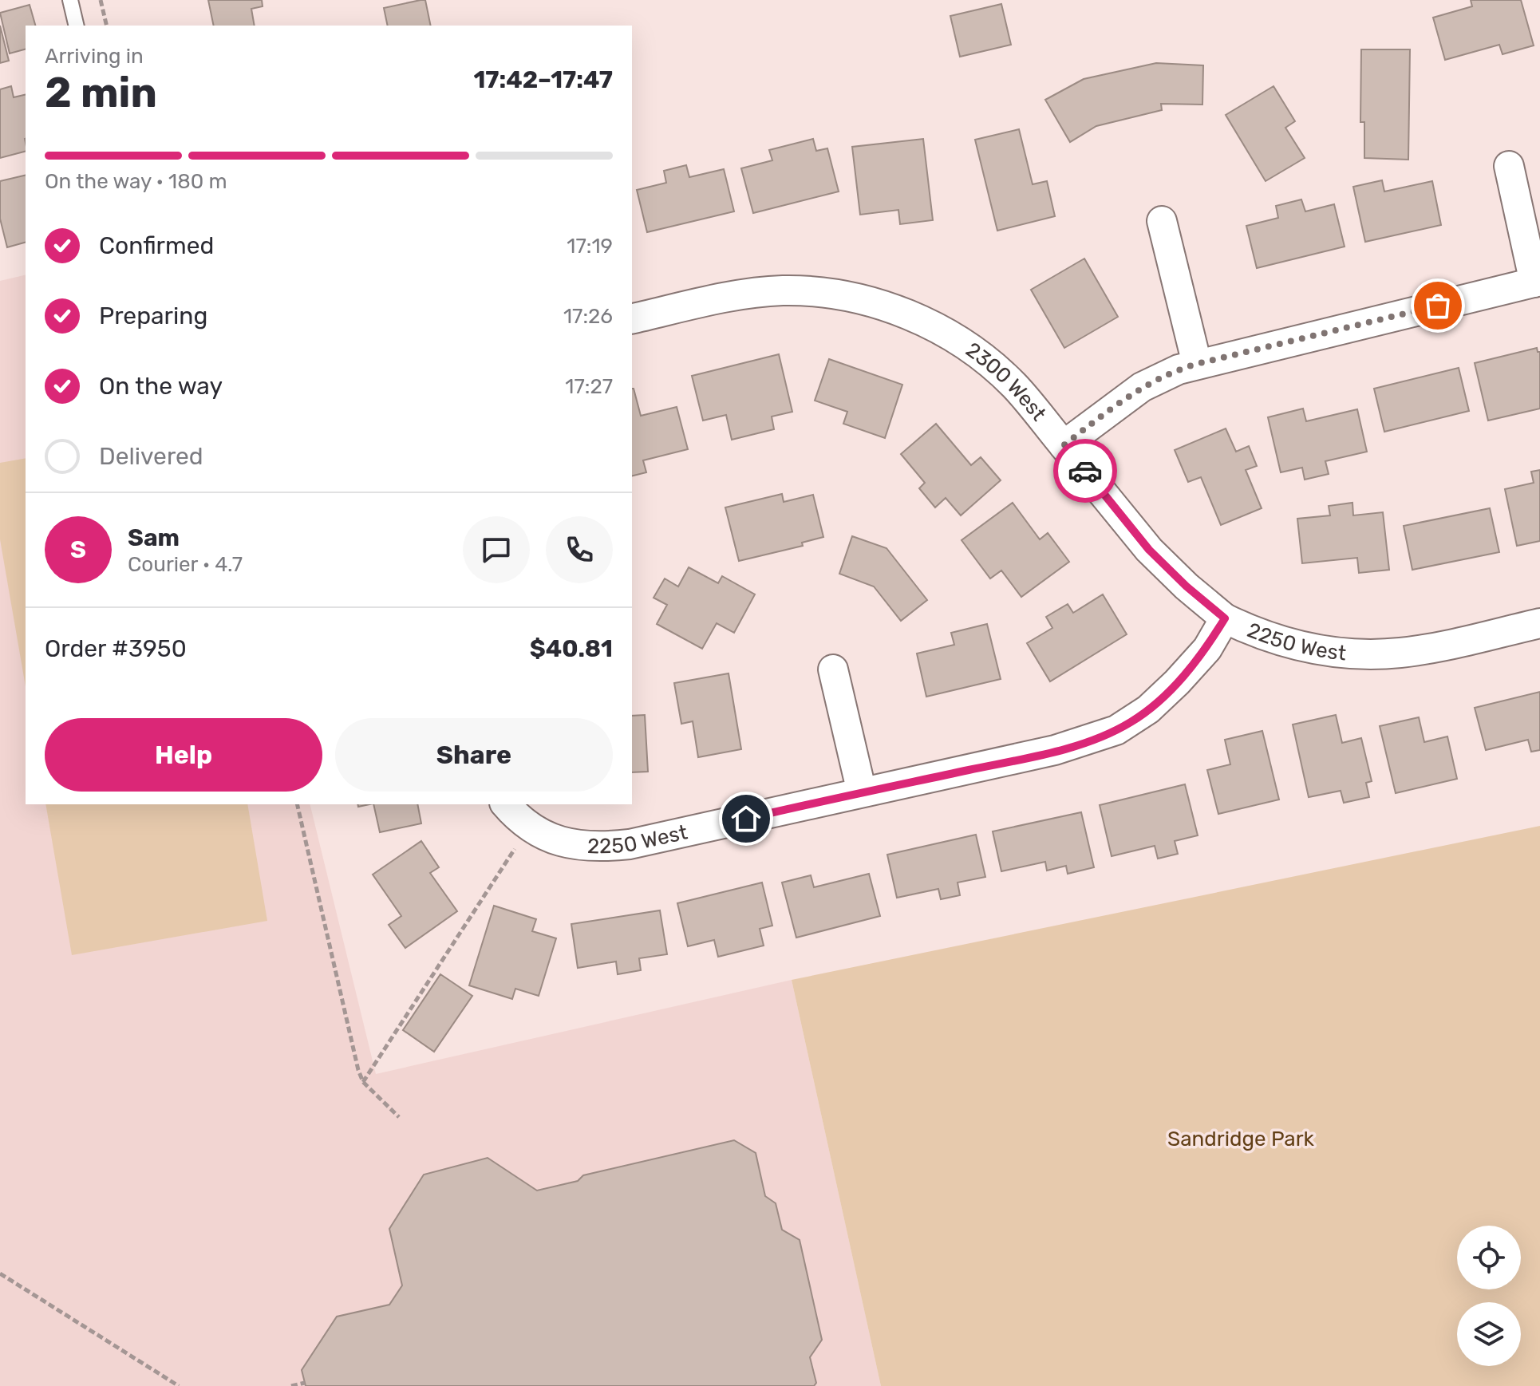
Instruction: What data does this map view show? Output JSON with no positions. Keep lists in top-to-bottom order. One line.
{"streets":{"street":["2300 West","2250 West"]},"crossings":[["2300 West","2250 West"]],"parks":["Sandridge Park"],"page":{"heading":["2 min","Arriving in","17:42–17:47"],"panel":["Sam","Courier · 4.7","Order #3950","$40.81"],"bar":"On the way · 180 m","list":[["Confirmed","17:19"],["Preparing","17:26"],["On the way","17:27"],"Delivered"],"round":"S","buttons":["Help","Share"]}}
